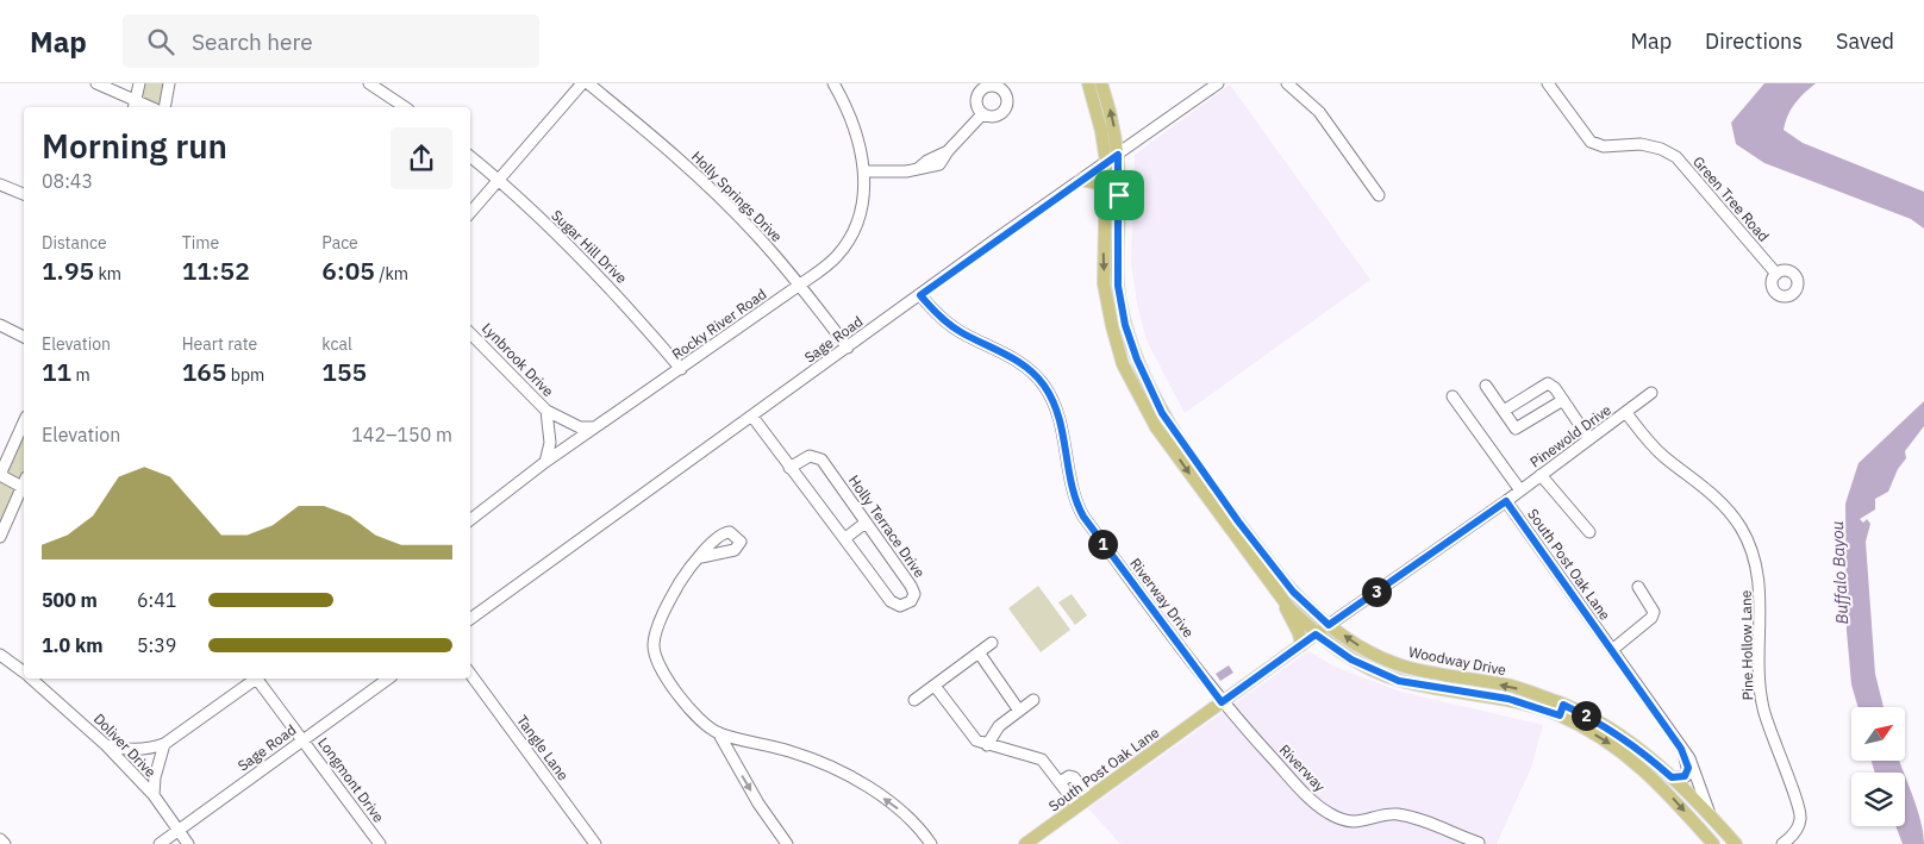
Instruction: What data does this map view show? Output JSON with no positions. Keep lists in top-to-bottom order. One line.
{"streets":{"main road":["South Post Oak Lane","Woodway Drive"],"street":["Holly Springs Drive","Green Tree Road","Sugar Hill Drive","Rocky River Road","Sage Road","Lynbrook Drive","Pinewold Drive","Holly Terrace Drive","Riverway Drive","Pine Hollow Lane","Doliver Drive","Tangle Lane","Riverway","Longmont Drive"]},"crossings":[["Holly Springs Drive","Rocky River Road"],["Holly Springs Drive","Sage Road"],["Sugar Hill Drive","Rocky River Road"],["Rocky River Road","Lynbrook Drive"],["Sage Road","Holly Terrace Drive"],["Sage Road","Riverway Drive"],["Sage Road","Woodway Drive"],["Sage Road","Doliver Drive"],["Sage Road","Longmont Drive"],["Pinewold Drive","South Post Oak Lane"],["Pinewold Drive","Pine Hollow Lane"],["South Post Oak Lane","Riverway Drive"],["South Post Oak Lane","Woodway Drive"],["South Post Oak Lane","Riverway"],["Riverway Drive","Riverway"]],"water":["Buffalo Bayou"],"north":"top right","page":{"header":"Map","search":"Search here","nav":["Map","Directions","Saved"],"heading":["Morning run","08:43"],"stats":[["Distance","1.95 km"],["Time","11:52"],["Pace","6:05 /km"],["Elevation","11 m"],["Heart rate","165 bpm"],["kcal","155"]],"chart":["Elevation","142–150 m"],"pins":["1","3","2"],"list":[{"name":"500 m","note":"6:41"},{"name":"1.0 km","note":"5:39"}]}}
